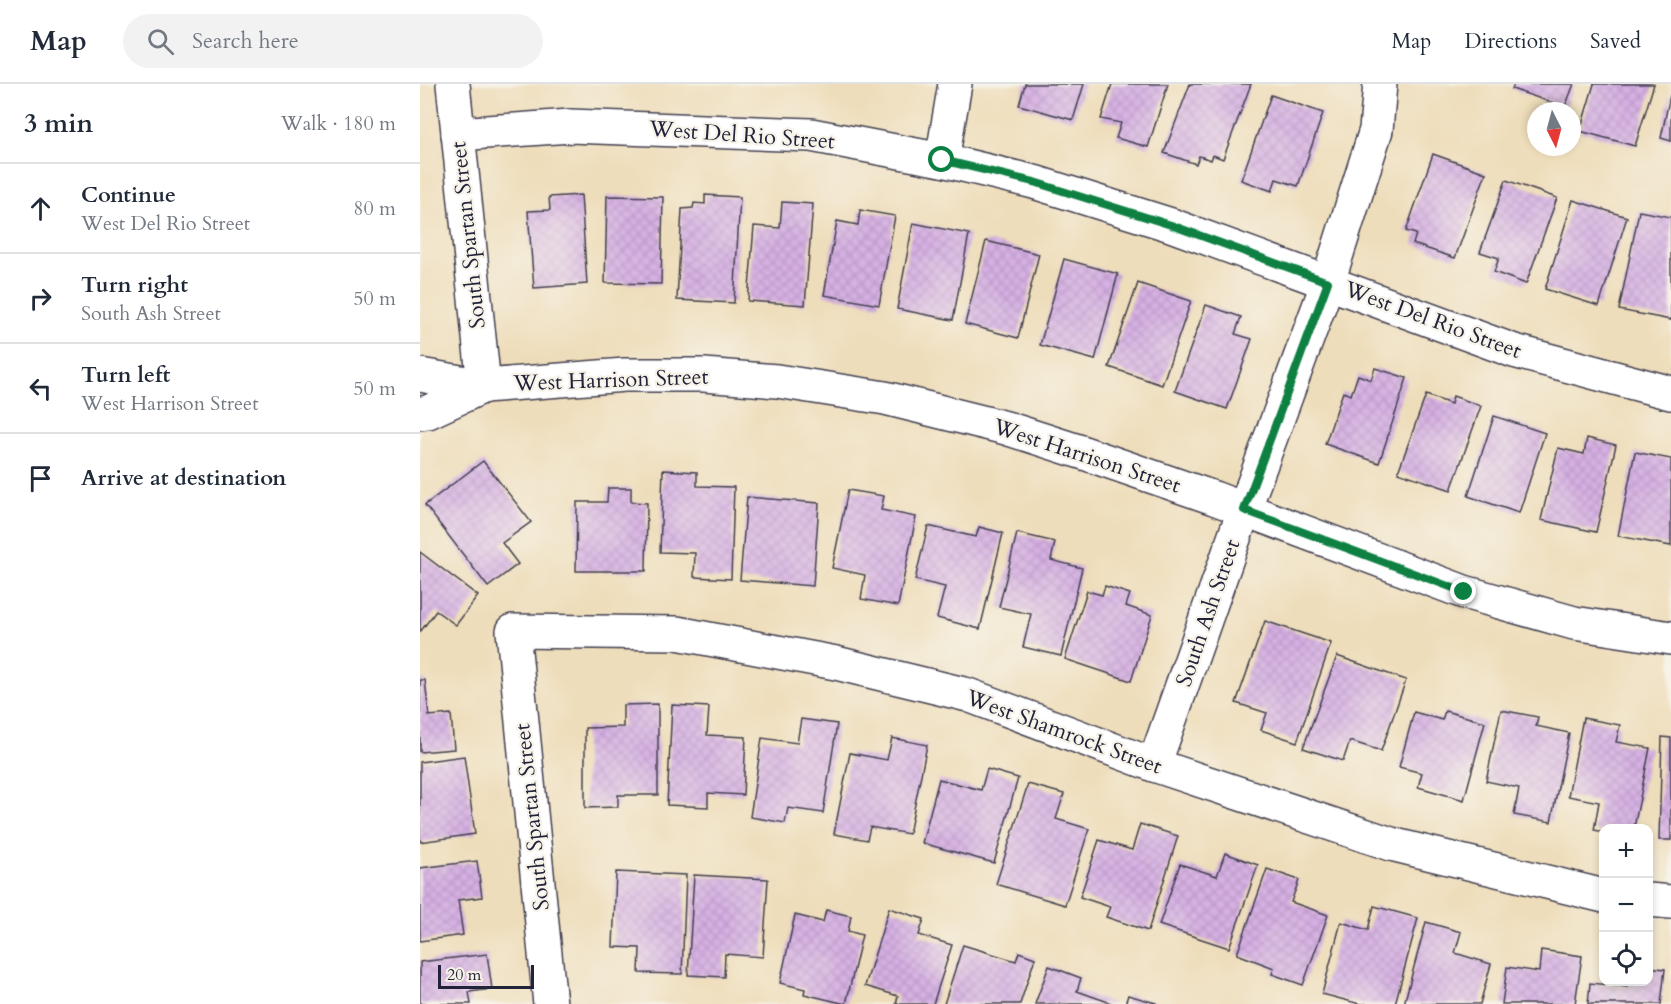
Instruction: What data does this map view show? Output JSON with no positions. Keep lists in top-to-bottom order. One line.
{"streets":{"street":["West Del Rio Street","South Spartan Street","West Harrison Street","South Ash Street","West Shamrock Street"]},"crossings":[["West Del Rio Street","South Spartan Street"],["West Del Rio Street","South Ash Street"],["South Spartan Street","West Harrison Street"],["South Spartan Street","West Shamrock Street"],["West Harrison Street","South Ash Street"],["South Ash Street","West Shamrock Street"]],"scale_bar":"20 m","north":"bottom","page":{"header":"Map","search":"Search here","nav":["Map","Directions","Saved"],"heading":["3 min","Walk · 180 m"],"list":[["Continue","West Del Rio Street","80 m"],["Turn right","South Ash Street","50 m"],["Turn left","West Harrison Street","50 m"],"Arrive at destination"],"map_buttons":["+","−"],"scale":"20 m"}}
